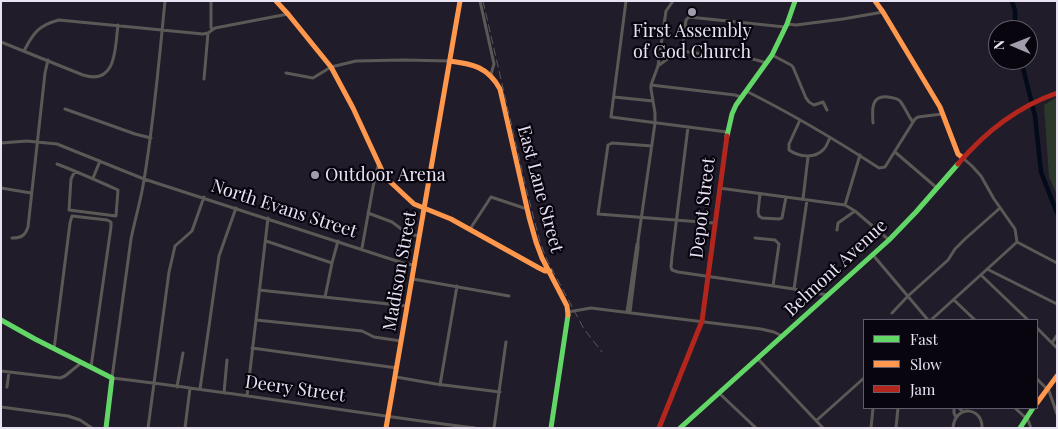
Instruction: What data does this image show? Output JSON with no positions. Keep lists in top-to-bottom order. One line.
{"streets":{"main road":["East Lane Street","Depot Street","Belmont Avenue","Madison Street"],"street":["North Evans Street","Deery Street"]},"crossings":[["North Evans Street","Madison Street"],["Madison Street","Deery Street"]],"places":["First Assembly of God Church","Outdoor Arena"],"legend":["Fast","Slow","Jam"],"north":"left"}
